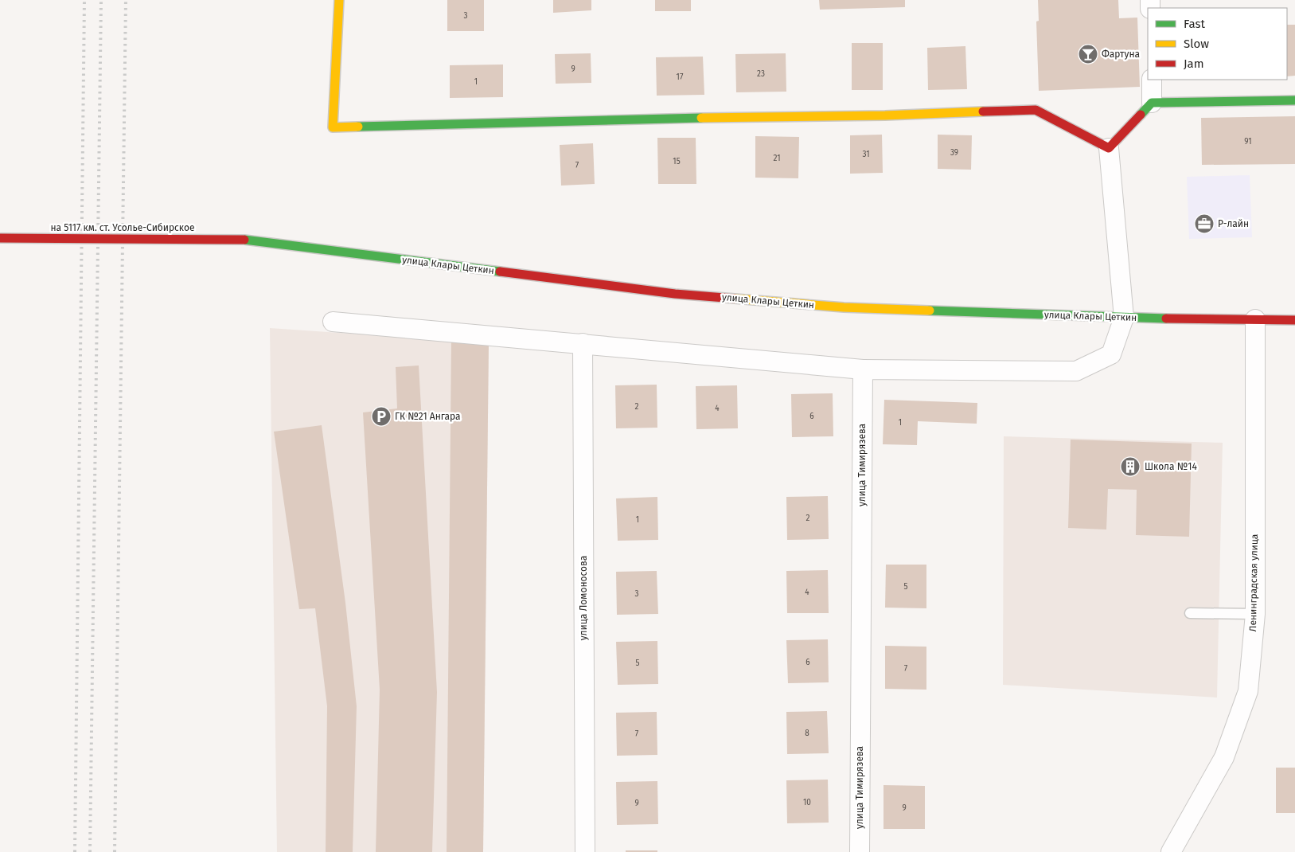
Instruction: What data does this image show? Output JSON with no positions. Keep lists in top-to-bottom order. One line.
{"streets":{"street":["на 5117 км. ст. Усолье-Сибирское","улица Клары Цеткин","улица Тимирязева","Ленинградская улица","улица Ломоносова"]},"crossings":[["на 5117 км. ст. Усолье-Сибирское","улица Клары Цеткин"],["улица Клары Цеткин","Ленинградская улица"]],"places":{"bar":["Фартуна"],"office":["Р-лайн"],"parking":["ГК №21 Ангара"],"building":["Школа №14"]},"house_numbers":["3","9","23","17","1","91","39","31","21","15","7","2","4","6","1","2","1","5","4","3","6","5","7","8","7","10","9","9"],"legend":["Fast","Slow","Jam"]}
